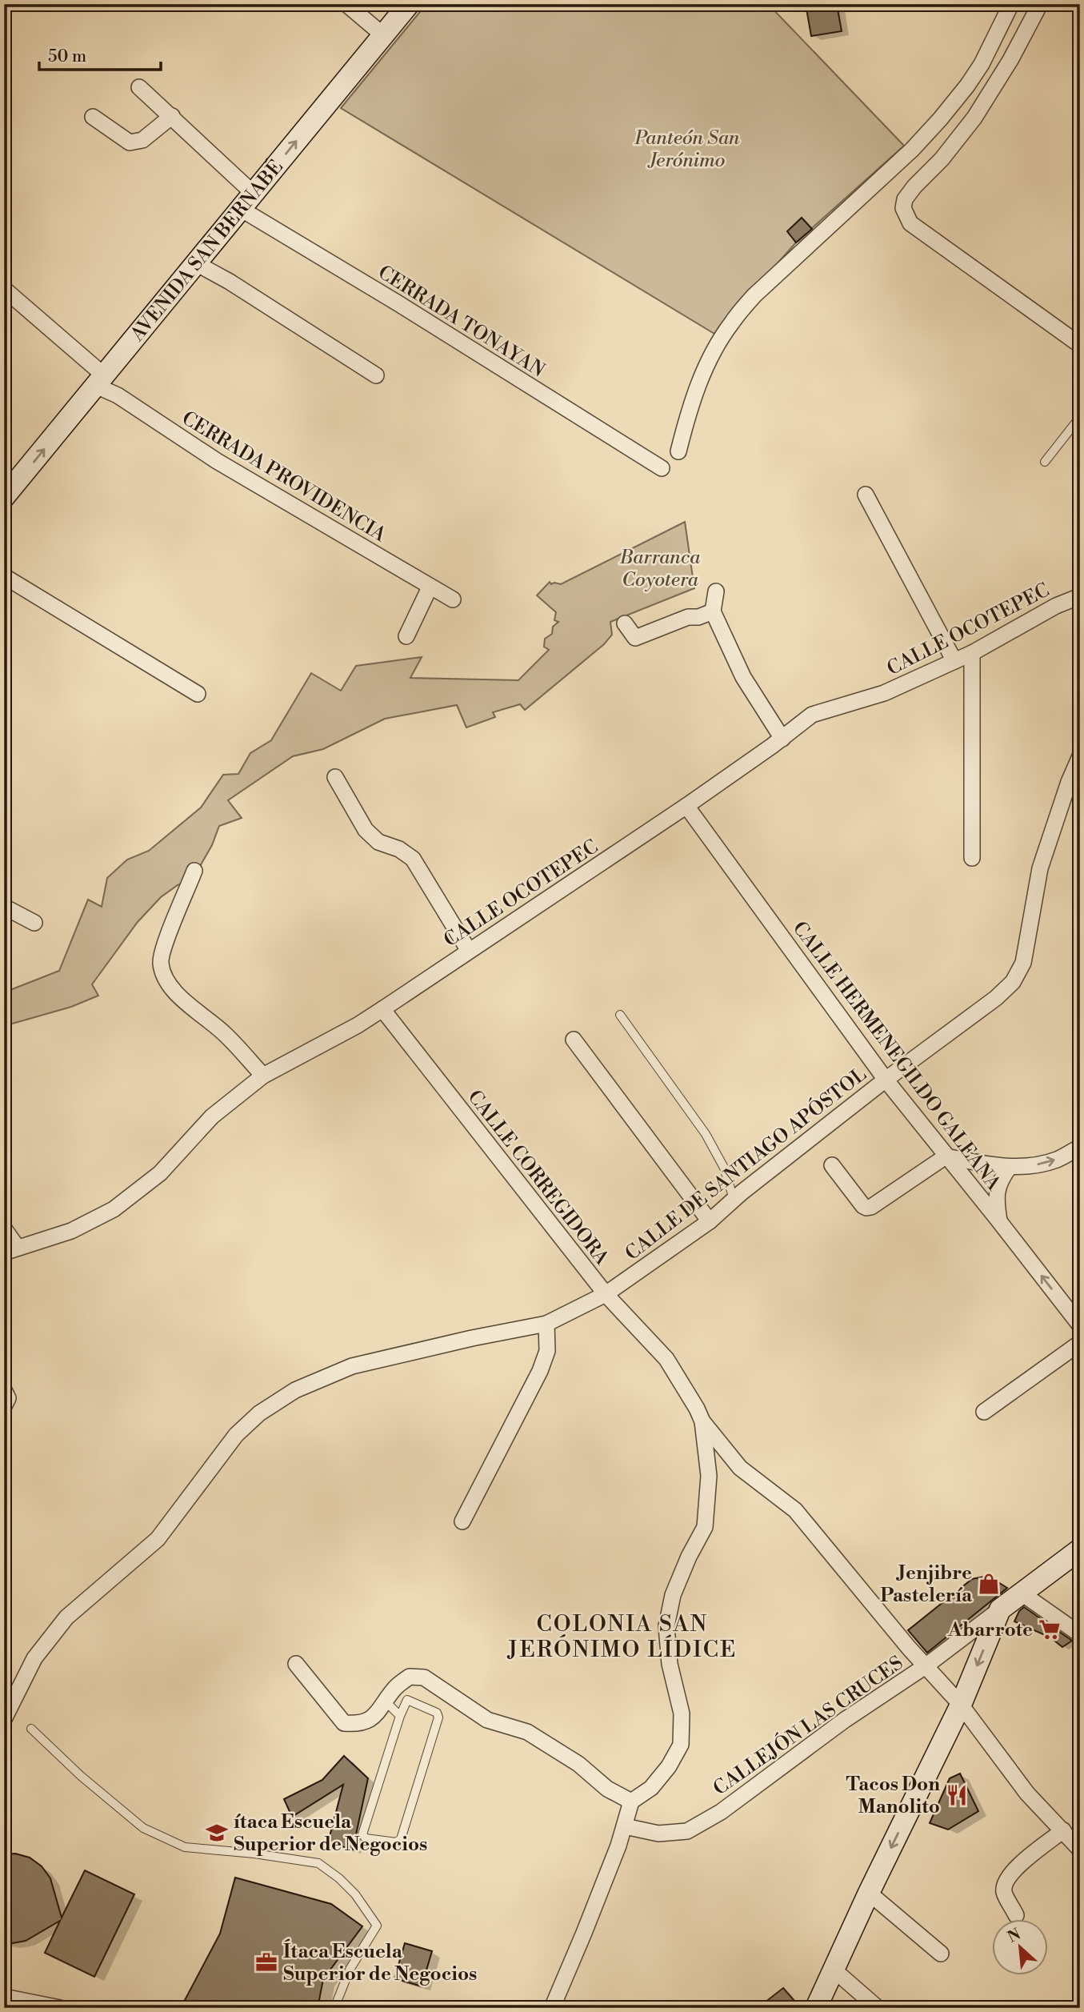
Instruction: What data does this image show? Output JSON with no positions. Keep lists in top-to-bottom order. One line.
{"streets":{"main road":["AVENIDA SAN BERNABÉ"],"street":["CERRADA TONAYAN","CERRADA PROVIDENCIA","CALLE OCOTEPEC","CALLE HERMENEGILDO GALEANA","CALLE DE SANTIAGO APÓSTOL","CALLE CORREGIDORA","CALLEJÓN LAS CRUCES"]},"crossings":[["AVENIDA SAN BERNABÉ","CERRADA TONAYAN"],["AVENIDA SAN BERNABÉ","CERRADA PROVIDENCIA"],["CALLE OCOTEPEC","CALLE HERMENEGILDO GALEANA"],["CALLE OCOTEPEC","CALLE CORREGIDORA"],["CALLE HERMENEGILDO GALEANA","CALLE DE SANTIAGO APÓSTOL"],["CALLE DE SANTIAGO APÓSTOL","CALLE CORREGIDORA"],["CALLE CORREGIDORA","CALLEJÓN LAS CRUCES"]],"one_way":["AVENIDA SAN BERNABÉ"],"districts":["COLONIA SAN JERÓNIMO LÍDICE"],"parks":["Panteón San Jerónimo","Barranca Coyotera"],"places":{"shop":["Jenjibre Pastelería"],"supermarket":["Abarrote"],"restaurant":["Tacos Don Manolito"],"school or university":["ítaca Escuela Superior de Negocios"],"office":["Ítaca Escuela Superior de Negocios"]},"scale_bar":"50 m","north":"top left"}
